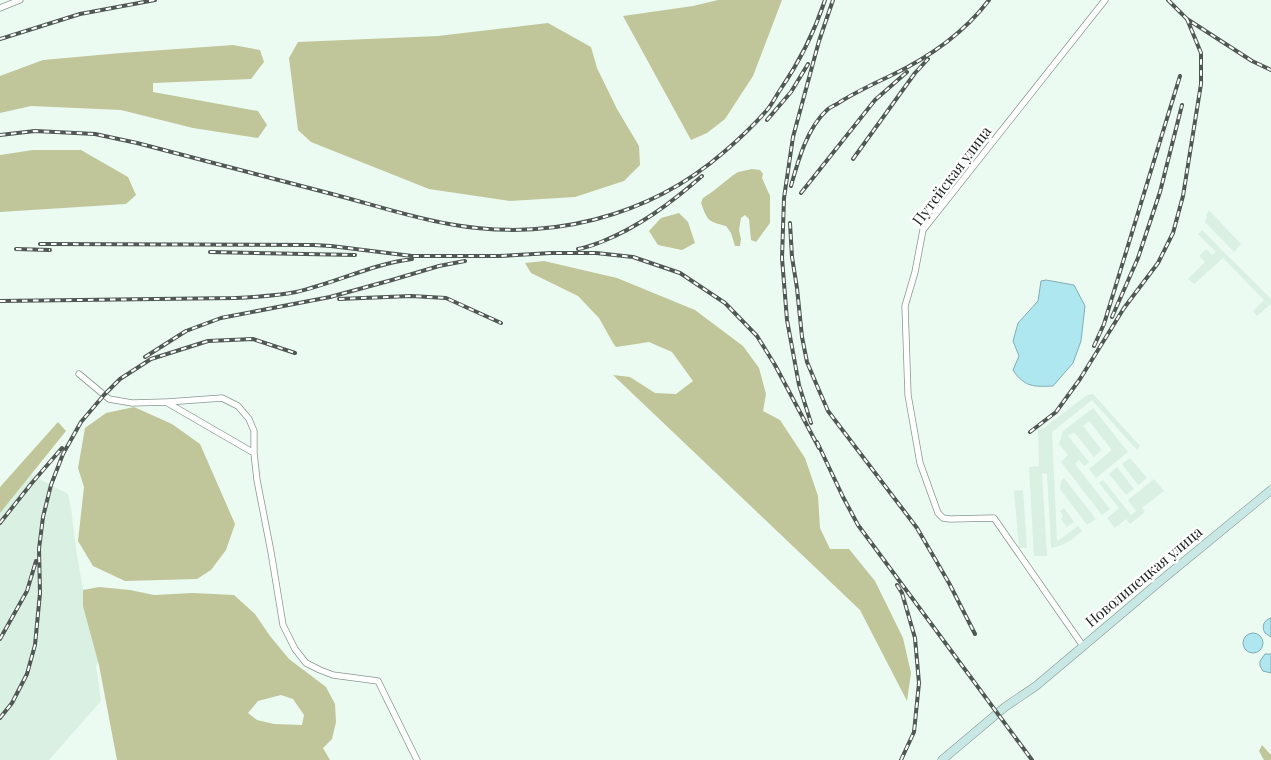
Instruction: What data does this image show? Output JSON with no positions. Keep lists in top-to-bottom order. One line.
{"streets":{"street":["Путейская улица","Новолипецкая улица"]},"crossings":[["Путейская улица","Новолипецкая улица"]]}
